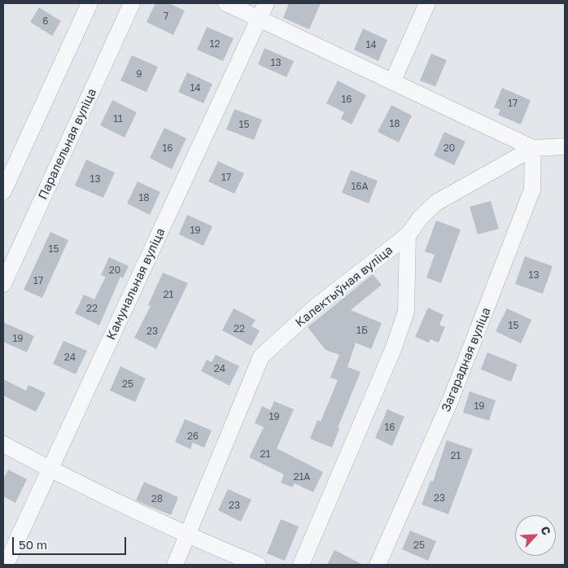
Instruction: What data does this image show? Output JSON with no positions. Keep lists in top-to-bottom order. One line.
{"streets":{"street":["Паралельная вуліца","Камунальная вуліца","Калектыўная вуліца","Загарадная вуліца"]},"crossings":[["Калектыўная вуліца","Загарадная вуліца"]],"house_numbers":["7","6","12","14","13","9","14","16","17","11","18","15","16","20","17","13","16А","18","19","15","20","13","17","21","22","15","22","1Б","23","19","24","24","25","19","19","16","26","21","21","21А","23","28","23","25"],"scale_bar":"50 m","north":"top right"}
